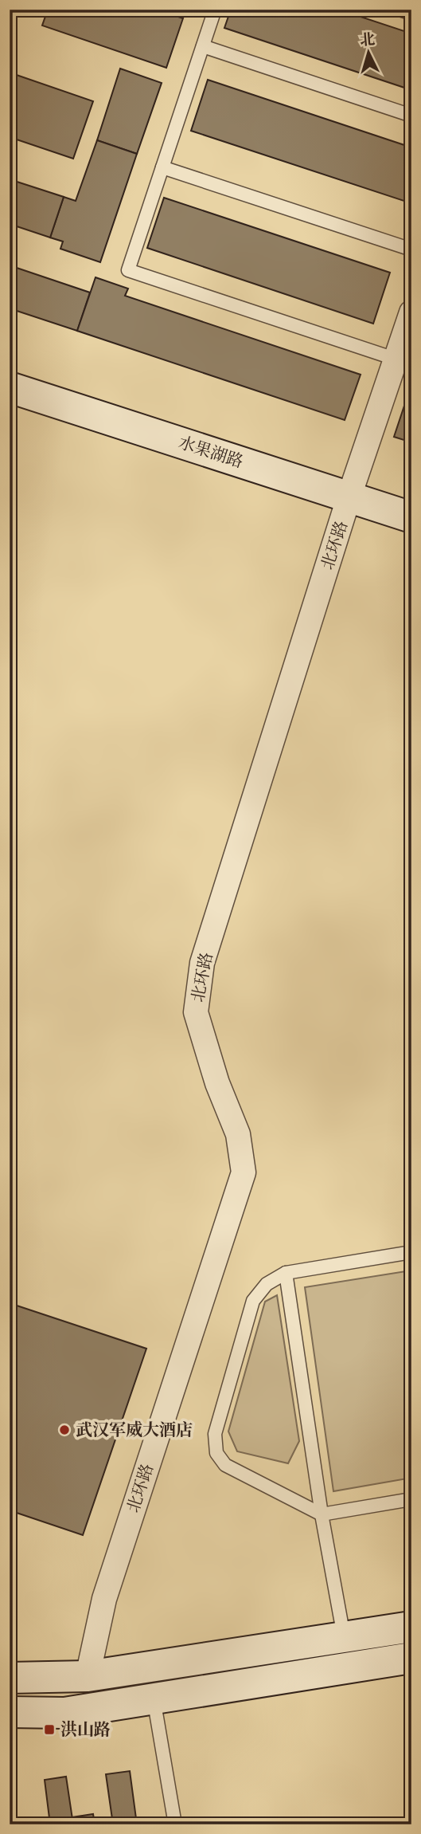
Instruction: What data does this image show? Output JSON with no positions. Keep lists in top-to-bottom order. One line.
{"streets":{"main road":["水果湖路"],"street":["北环路"]},"crossings":[["水果湖路","北环路"]],"places":{"other":["武汉军威大酒店"],"transit":["洪山路"]},"north":"top"}
